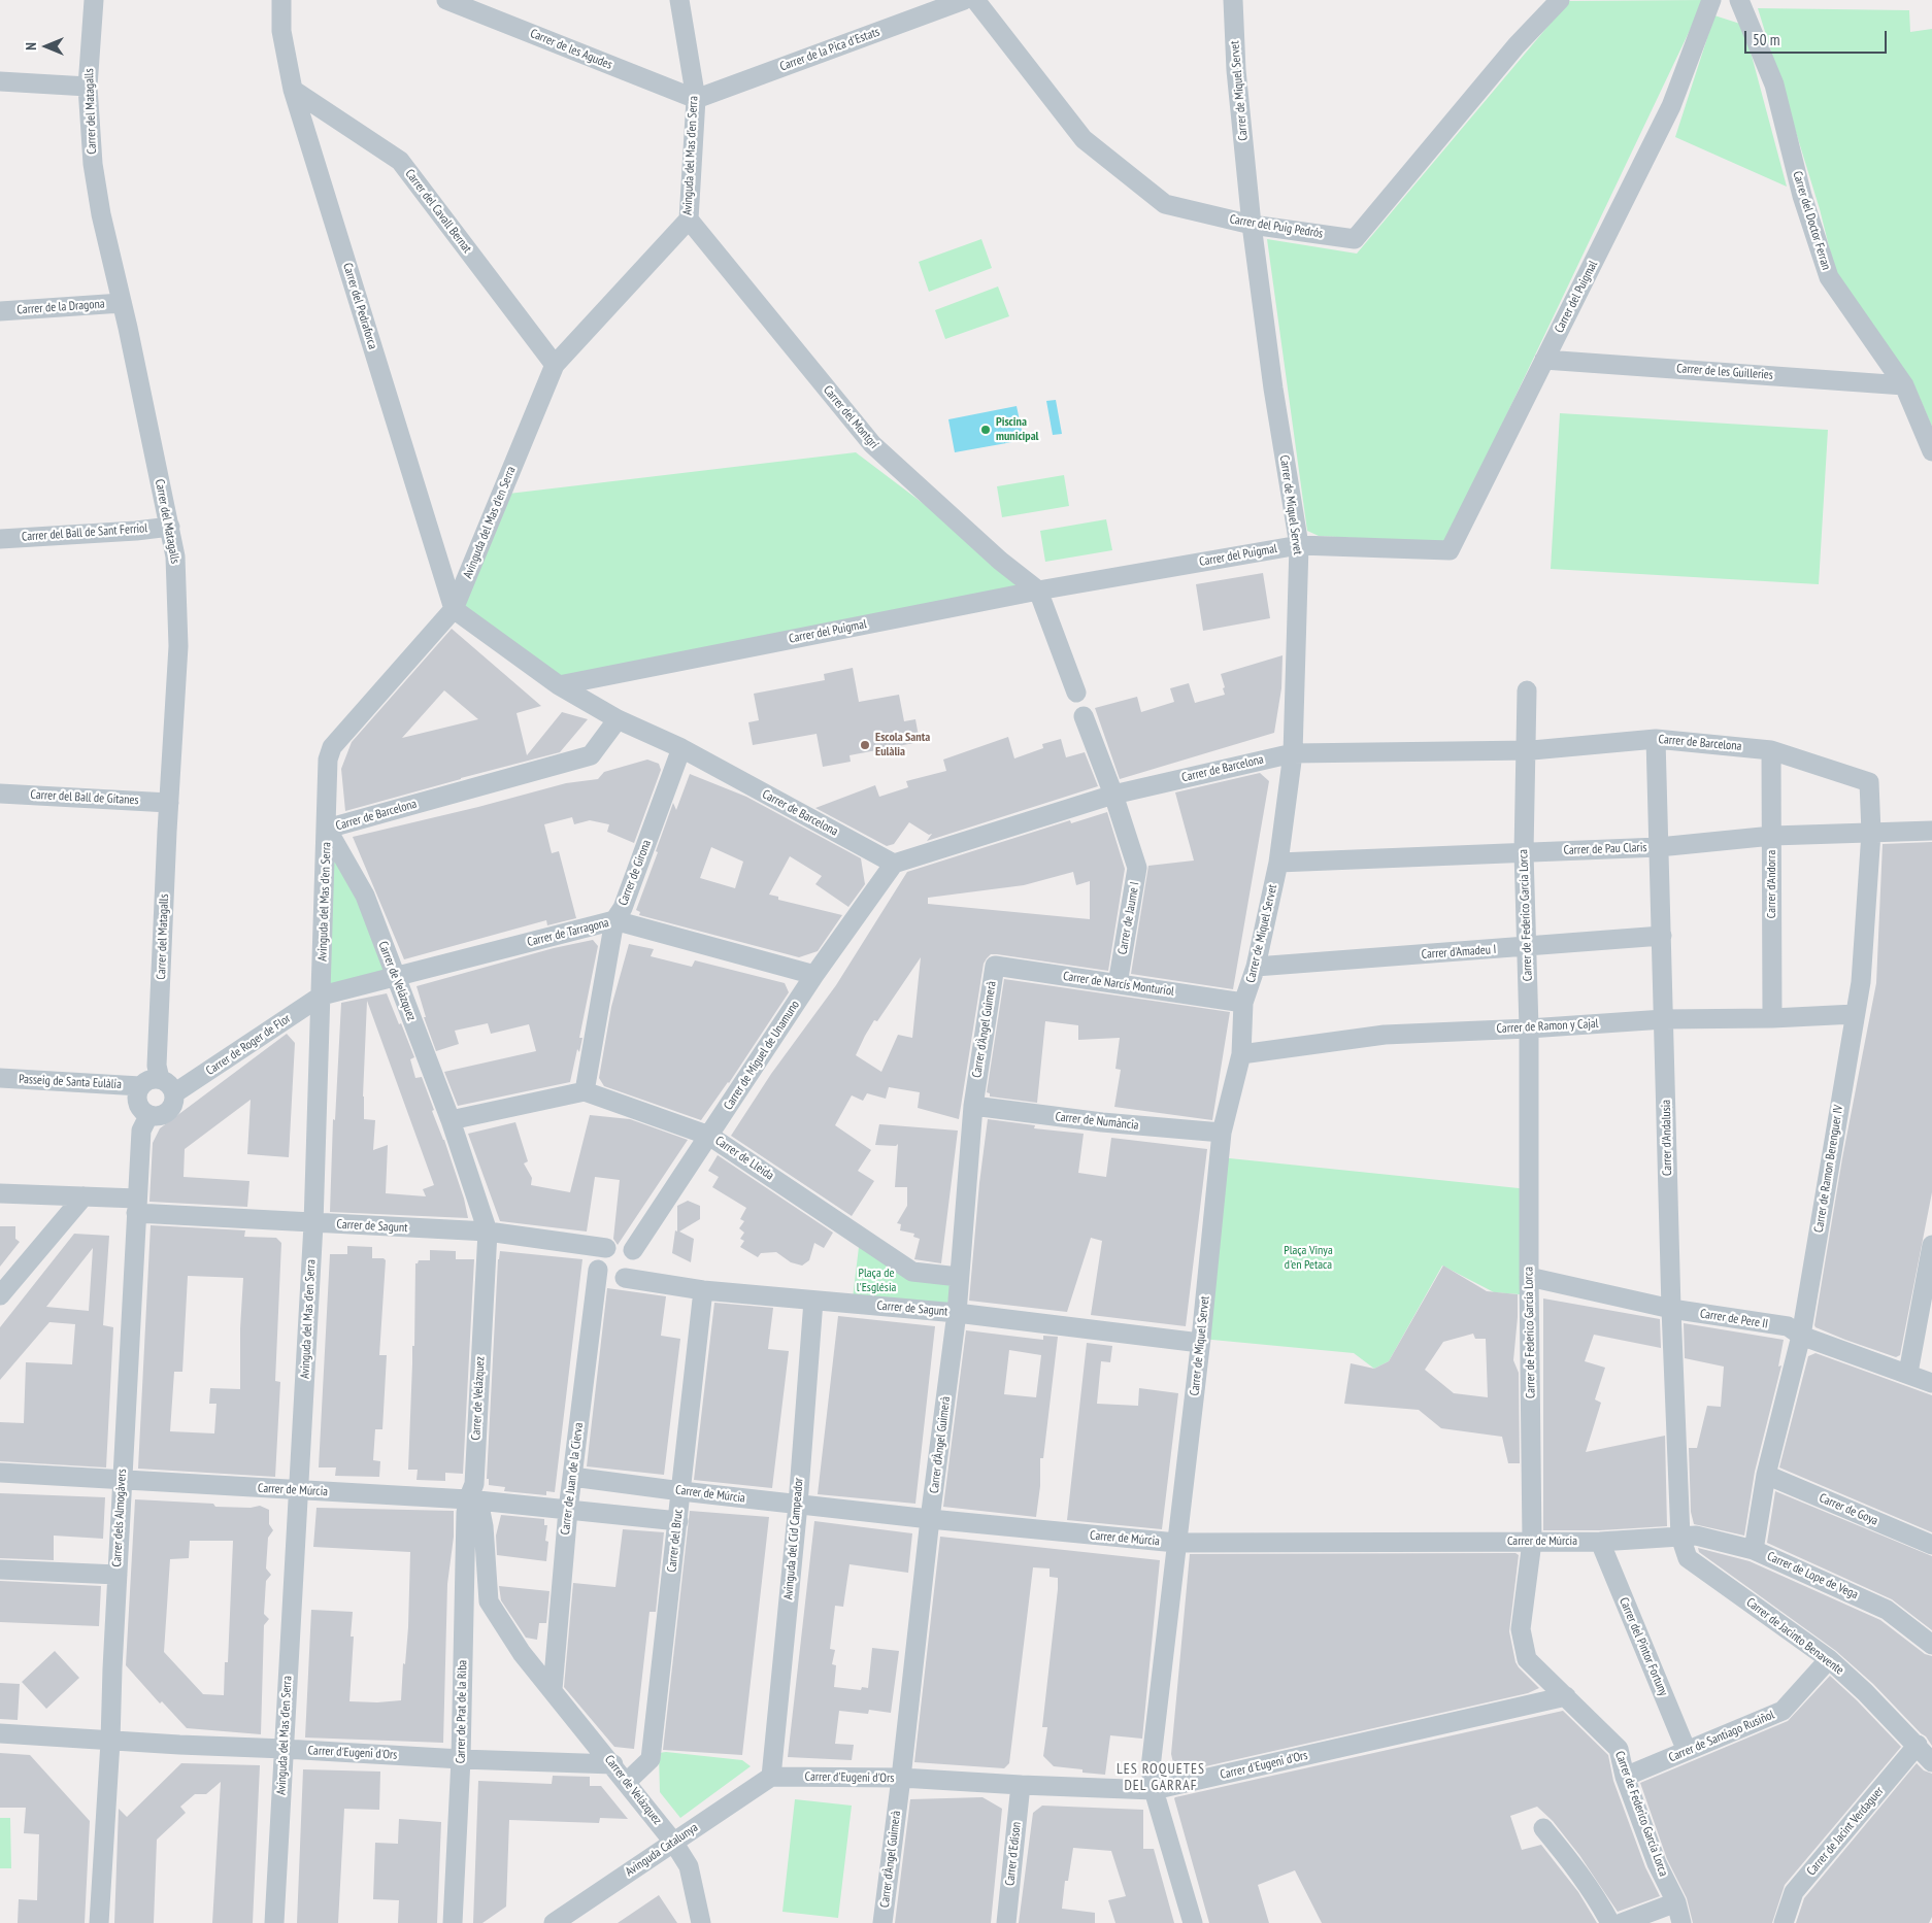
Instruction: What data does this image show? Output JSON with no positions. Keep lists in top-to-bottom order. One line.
{"streets":{"street":["Carrer de les Agudes","Carrer de la Pica d'Estats","Carrer de Miquel Servet","Carrer del Matagalls","Avinguda del Mas d'en Serra","Carrer del Cavall Bernat","Carrer del Doctor Ferran","Carrer del Puig Pedrós","Carrer del Puigmal","Carrer del Pedraforca","Carrer de la Dragona","Carrer de les Guilleries","Carrer del Montgrí","Carrer del Ball de Sant Ferriol","Carrer de Barcelona","Carrer del Ball de Gitanes","Carrer de Pau Claris","Carrer de Girona","Carrer d'Andorra","Carrer de Federico García Lorca","Carrer de Jaume I","Carrer de Tarragona","Carrer d'Amadeu I","Carrer de Velázquez","Carrer de Narcís Monturiol","Carrer de Ramon y Cajal","Carrer d'Àngel Guimerà","Carrer de Roger de Flor","Carrer de Miguel de Unamuno","Passeig de Santa Eulàlia","Carrer de Numància","Carrer d'Andalusia","Carrer de Lleida","Carrer de Ramon Berenguer IV","Carrer de Sagunt","Carrer de Pere II","Carrer de Juan de la Cierva","Carrer de Múrcia","Carrer de Goya","Carrer dels Almogàvers","Avinguda del Cid Campeador","Carrer del Bruc","Carrer de Lope de Vega","Carrer de Jacinto Benavente","Carrer del Pintor Fortuny","Carrer de Prat de la Riba","Carrer de Santiago Rusiñol","Carrer d'Eugeni d'Ors","Carrer de Jacint Verdaguer","Avinguda Catalunya","Carrer d'Edison"]},"crossings":[["Carrer de les Agudes","Carrer de la Pica d'Estats"],["Carrer de les Agudes","Avinguda del Mas d'en Serra"],["Carrer de la Pica d'Estats","Avinguda del Mas d'en Serra"],["Carrer de Miquel Servet","Carrer del Puig Pedrós"],["Carrer de Miquel Servet","Carrer del Puigmal"],["Carrer de Miquel Servet","Carrer de Barcelona"],["Carrer de Miquel Servet","Carrer de Pau Claris"],["Carrer de Miquel Servet","Carrer d'Amadeu I"],["Carrer de Miquel Servet","Carrer de Narcís Monturiol"],["Carrer de Miquel Servet","Carrer de Ramon y Cajal"],["Carrer de Miquel Servet","Carrer de Numància"],["Carrer de Miquel Servet","Carrer de Sagunt"],["Carrer de Miquel Servet","Carrer de Múrcia"],["Carrer de Miquel Servet","Carrer d'Eugeni d'Ors"],["Carrer del Matagalls","Carrer de la Dragona"],["Carrer del Matagalls","Carrer del Ball de Sant Ferriol"],["Carrer del Matagalls","Carrer del Ball de Gitanes"],["Carrer del Matagalls","Carrer de Roger de Flor"],["Carrer del Matagalls","Passeig de Santa Eulàlia"],["Carrer del Matagalls","Carrer dels Almogàvers"],["Avinguda del Mas d'en Serra","Carrer del Cavall Bernat"],["Avinguda del Mas d'en Serra","Carrer del Pedraforca"],["Avinguda del Mas d'en Serra","Carrer del Montgrí"],["Avinguda del Mas d'en Serra","Carrer de Barcelona"],["Avinguda del Mas d'en Serra","Carrer de Tarragona"],["Avinguda del Mas d'en Serra","Carrer de Velázquez"],["Avinguda del Mas d'en Serra","Carrer de Roger de Flor"],["Avinguda del Mas d'en Serra","Carrer de Sagunt"],["Avinguda del Mas d'en Serra","Carrer de Múrcia"],["Avinguda del Mas d'en Serra","Carrer d'Eugeni d'Ors"],["Carrer del Cavall Bernat","Carrer del Pedraforca"],["Carrer del Doctor Ferran","Carrer de les Guilleries"],["Carrer del Puigmal","Carrer de les Guilleries"],["Carrer del Puigmal","Carrer del Montgrí"],["Carrer del Puigmal","Carrer de Barcelona"],["Carrer de Barcelona","Carrer de Girona"],["Carrer de Barcelona","Carrer d'Andorra"],["Carrer de Barcelona","Carrer de Federico García Lorca"],["Carrer de Barcelona","Carrer de Jaume I"],["Carrer de Barcelona","Carrer de Velázquez"],["Carrer de Barcelona","Carrer de Miguel de Unamuno"],["Carrer de Barcelona","Carrer d'Andalusia"],["Carrer de Barcelona","Carrer de Ramon Berenguer IV"],["Carrer de Pau Claris","Carrer d'Andorra"],["Carrer de Pau Claris","Carrer de Federico García Lorca"],["Carrer de Pau Claris","Carrer d'Andalusia"],["Carrer de Pau Claris","Carrer de Ramon Berenguer IV"],["Carrer de Girona","Carrer de Tarragona"],["Carrer de Girona","Carrer de Lleida"],["Carrer d'Andorra","Carrer de Ramon y Cajal"],["Carrer de Federico García Lorca","Carrer d'Amadeu I"],["Carrer de Federico García Lorca","Carrer de Ramon y Cajal"],["Carrer de Federico García Lorca","Carrer de Pere II"],["Carrer de Federico García Lorca","Carrer de Múrcia"],["Carrer de Federico García Lorca","Carrer de Santiago Rusiñol"],["Carrer de Federico García Lorca","Carrer d'Eugeni d'Ors"],["Carrer de Jaume I","Carrer de Narcís Monturiol"],["Carrer de Tarragona","Carrer de Velázquez"],["Carrer de Tarragona","Carrer de Roger de Flor"],["Carrer de Tarragona","Carrer de Miguel de Unamuno"],["Carrer d'Amadeu I","Carrer d'Andalusia"],["Carrer de Velázquez","Carrer de Sagunt"],["Carrer de Velázquez","Carrer de Juan de la Cierva"],["Carrer de Velázquez","Carrer de Múrcia"],["Carrer de Velázquez","Carrer del Bruc"],["Carrer de Velázquez","Carrer de Prat de la Riba"],["Carrer de Velázquez","Carrer d'Eugeni d'Ors"],["Carrer de Velázquez","Avinguda Catalunya"],["Carrer de Narcís Monturiol","Carrer d'Àngel Guimerà"],["Carrer de Ramon y Cajal","Carrer d'Andalusia"],["Carrer de Ramon y Cajal","Carrer de Ramon Berenguer IV"],["Carrer d'Àngel Guimerà","Carrer de Numància"],["Carrer d'Àngel Guimerà","Carrer de Lleida"],["Carrer d'Àngel Guimerà","Carrer de Sagunt"],["Carrer d'Àngel Guimerà","Carrer de Múrcia"],["Carrer d'Àngel Guimerà","Carrer d'Eugeni d'Ors"],["Carrer de Roger de Flor","Passeig de Santa Eulàlia"],["Carrer de Roger de Flor","Carrer dels Almogàvers"],["Carrer de Miguel de Unamuno","Carrer de Lleida"],["Carrer de Miguel de Unamuno","Carrer de Sagunt"],["Carrer de Miguel de Unamuno","Carrer de Juan de la Cierva"],["Passeig de Santa Eulàlia","Carrer dels Almogàvers"],["Carrer d'Andalusia","Carrer de Pere II"],["Carrer d'Andalusia","Carrer de Múrcia"],["Carrer d'Andalusia","Carrer de Lope de Vega"],["Carrer d'Andalusia","Carrer de Jacinto Benavente"],["Carrer de Ramon Berenguer IV","Carrer de Pere II"],["Carrer de Ramon Berenguer IV","Carrer de Goya"],["Carrer de Ramon Berenguer IV","Carrer de Lope de Vega"],["Carrer de Sagunt","Carrer de Juan de la Cierva"],["Carrer de Sagunt","Carrer dels Almogàvers"],["Carrer de Sagunt","Avinguda del Cid Campeador"],["Carrer de Sagunt","Carrer del Bruc"],["Carrer de Juan de la Cierva","Carrer de Múrcia"],["Carrer de Múrcia","Carrer dels Almogàvers"],["Carrer de Múrcia","Avinguda del Cid Campeador"],["Carrer de Múrcia","Carrer del Bruc"],["Carrer de Múrcia","Carrer de Lope de Vega"],["Carrer de Múrcia","Carrer de Jacinto Benavente"],["Carrer de Múrcia","Carrer del Pintor Fortuny"],["Carrer de Múrcia","Carrer de Prat de la Riba"],["Carrer dels Almogàvers","Carrer d'Eugeni d'Ors"],["Avinguda del Cid Campeador","Carrer d'Eugeni d'Ors"],["Avinguda del Cid Campeador","Avinguda Catalunya"],["Carrer de Lope de Vega","Carrer de Jacinto Benavente"],["Carrer de Jacinto Benavente","Carrer de Santiago Rusiñol"],["Carrer de Jacinto Benavente","Carrer de Jacint Verdaguer"],["Carrer del Pintor Fortuny","Carrer de Santiago Rusiñol"],["Carrer de Prat de la Riba","Carrer d'Eugeni d'Ors"],["Carrer d'Eugeni d'Ors","Avinguda Catalunya"],["Carrer d'Eugeni d'Ors","Carrer d'Edison"]],"districts":["LES ROQUETES DEL GARRAF"],"parks":["Plaça Vinya d'en Petaca","Plaça de l'Església"],"places":["Piscina municipal","Escola Santa Eulàlia"],"scale_bar":"50 m","north":"left"}
